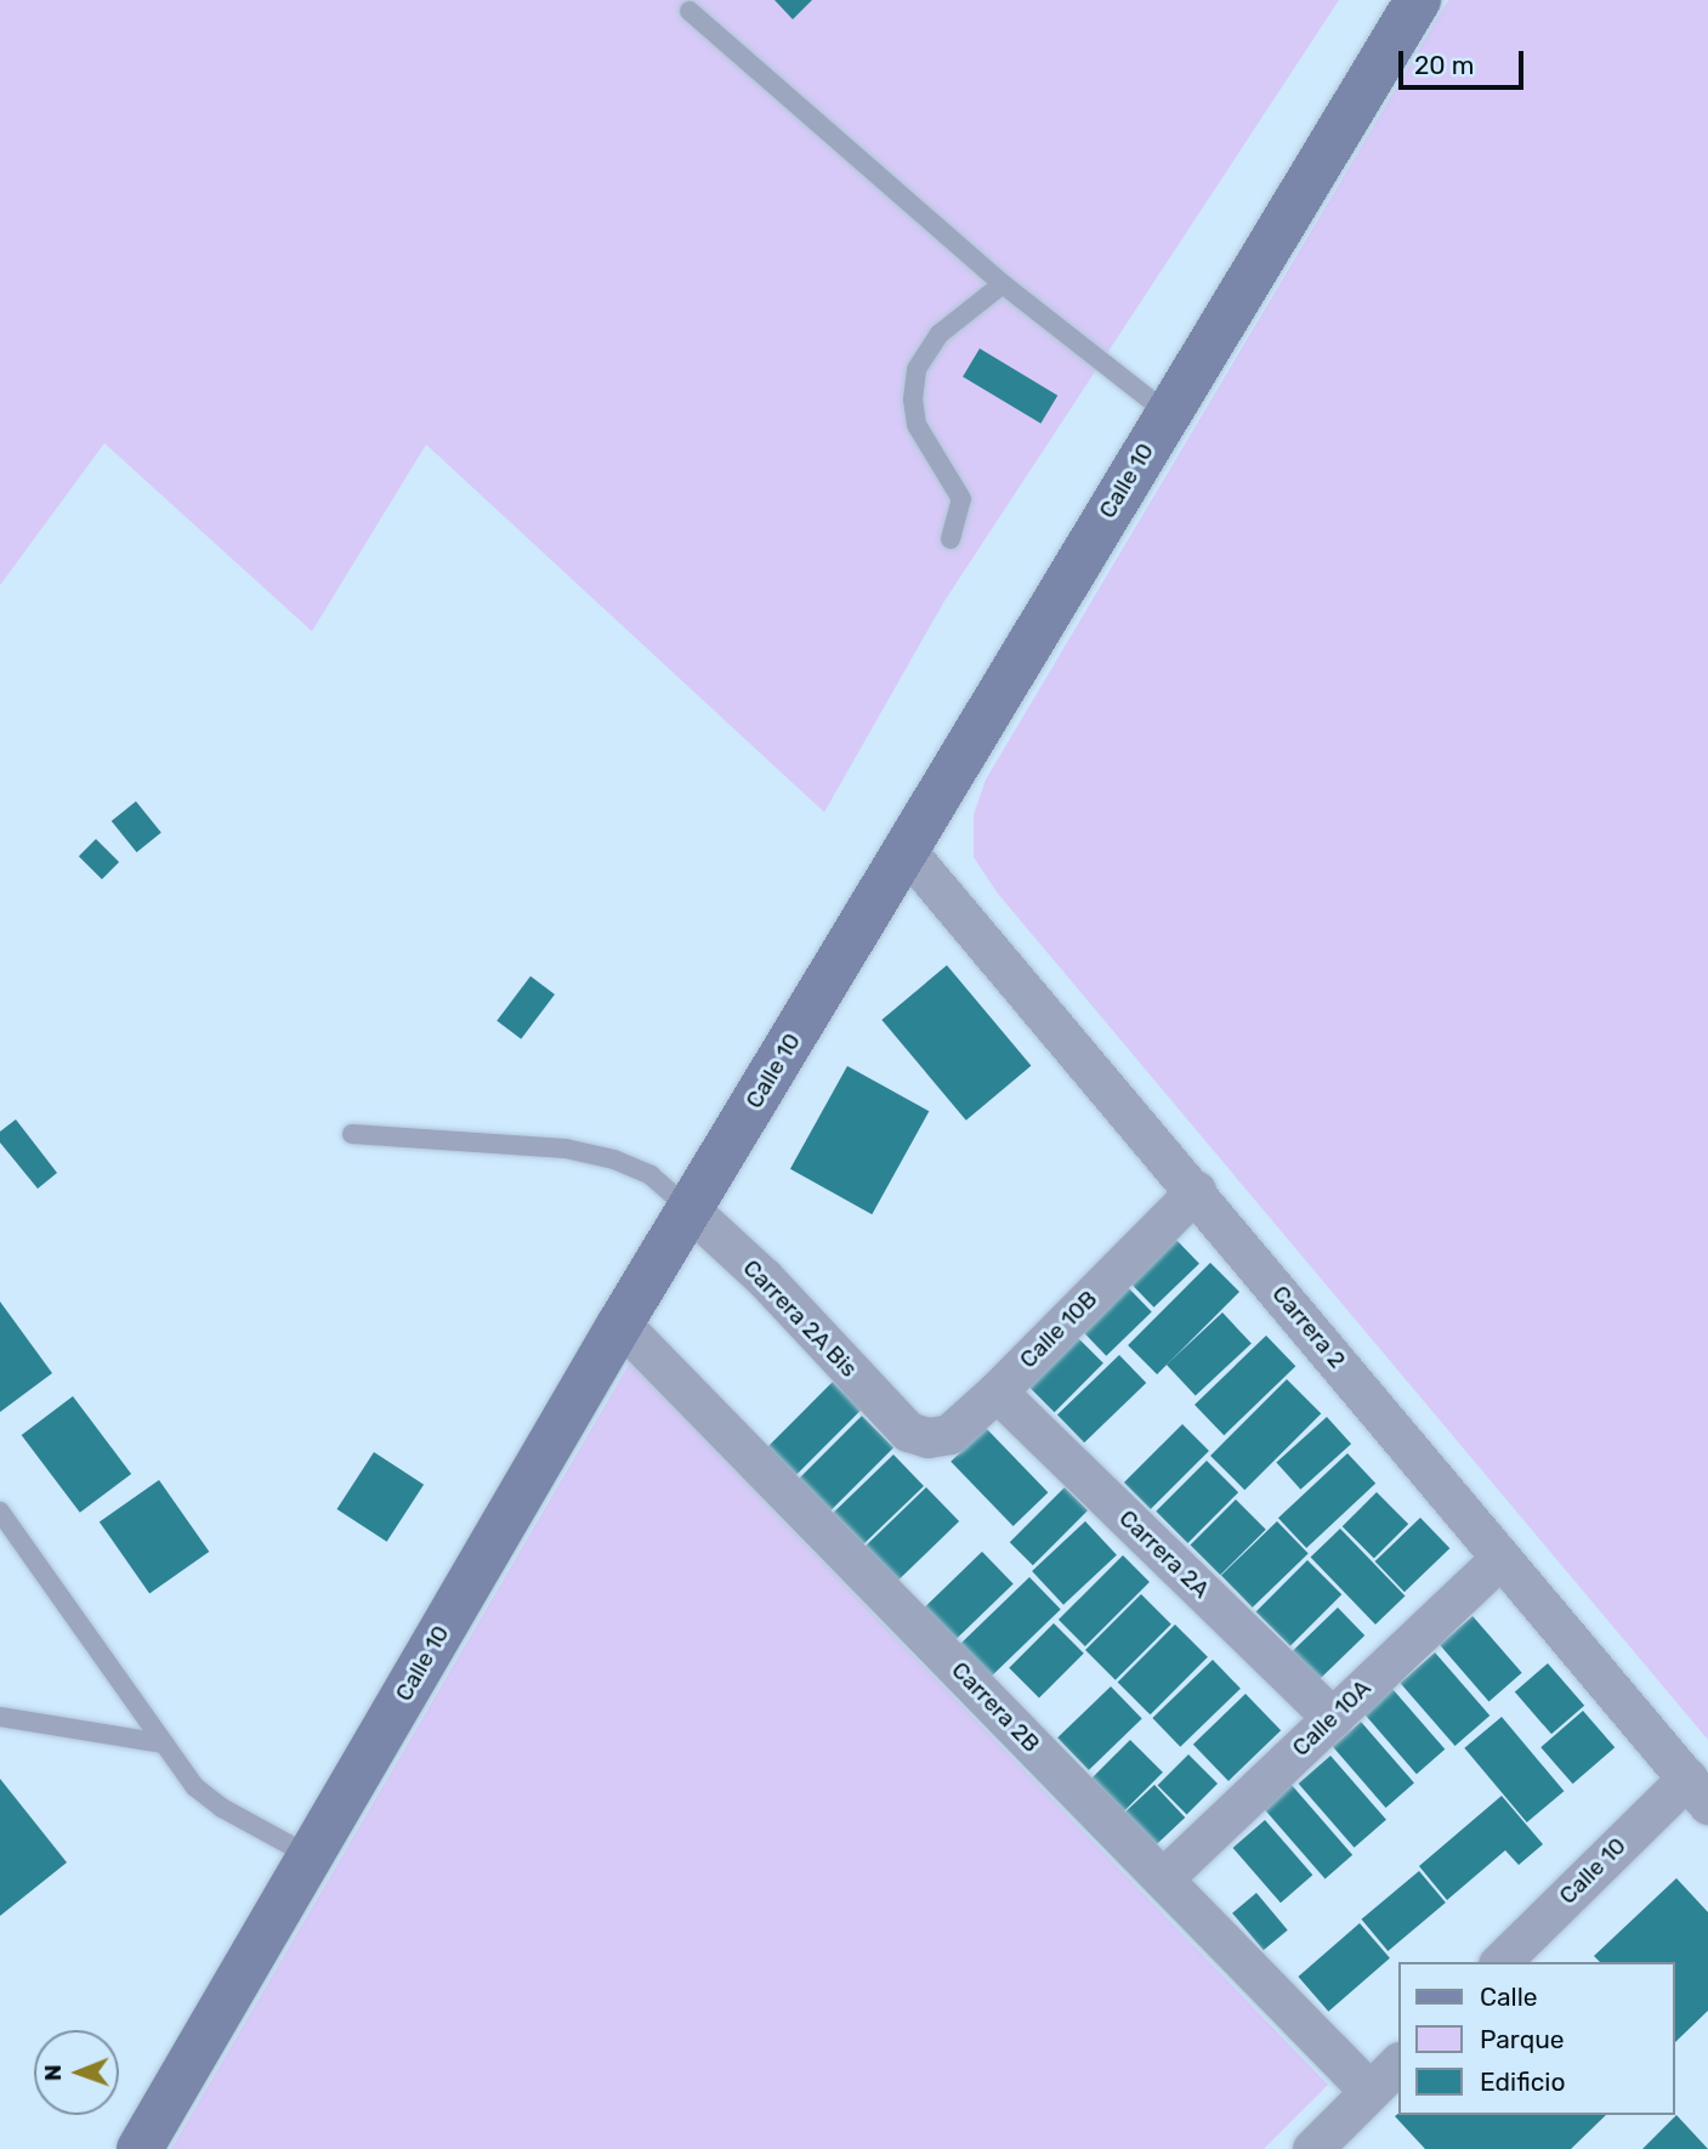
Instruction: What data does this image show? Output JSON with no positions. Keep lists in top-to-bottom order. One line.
{"streets":{"street":["Calle 10","Carrera 2A Bis","Carrera 2","Calle 10B","Carrera 2A","Carrera 2B","Calle 10A"]},"crossings":[["Calle 10","Carrera 2A Bis"],["Calle 10","Carrera 2"],["Calle 10","Carrera 2B"],["Carrera 2A Bis","Calle 10B"],["Carrera 2","Calle 10B"],["Carrera 2","Calle 10A"],["Calle 10B","Carrera 2A"],["Carrera 2A","Calle 10A"],["Carrera 2B","Calle 10A"]],"legend":["Calle","Parque","Edificio"],"scale_bar":"20 m","north":"left"}
